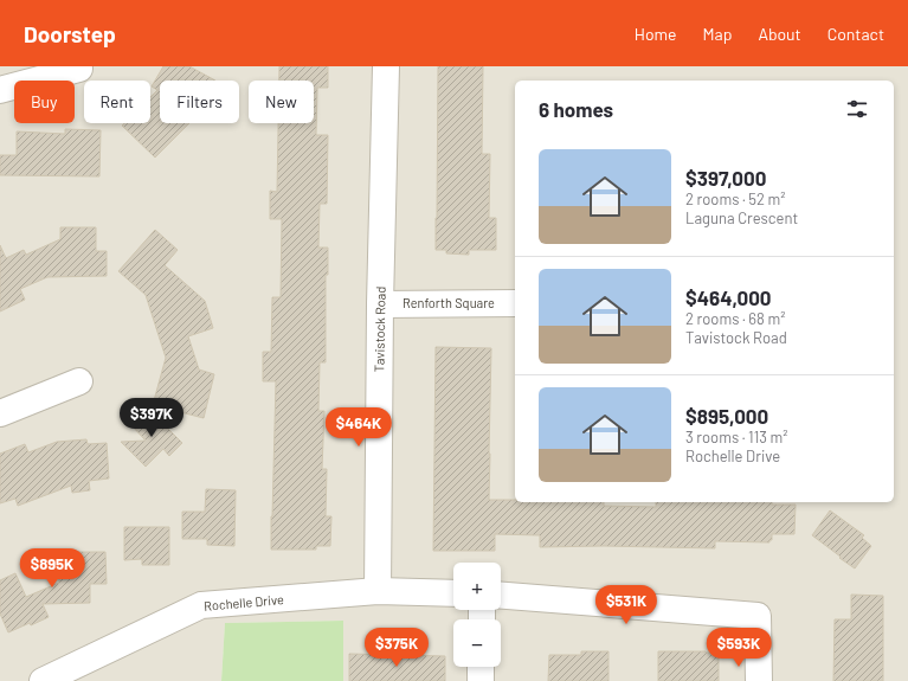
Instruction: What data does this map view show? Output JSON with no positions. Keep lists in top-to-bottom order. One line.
{"streets":{"street":["Renforth Square","Tavistock Road","Rochelle Drive"]},"crossings":[["Renforth Square","Tavistock Road"],["Tavistock Road","Rochelle Drive"]],"page":{"header":"Doorstep","nav":["Home","Map","About","Contact"],"chip":["Buy","Rent","Filters","New"],"heading":"6 homes","list":[{"name":"$397,000","note":"2 rooms · 52 m² · Laguna Crescent"},{"name":"$464,000","note":"2 rooms · 68 m² · Tavistock Road"},{"name":"$895,000","note":"3 rooms · 113 m² · Rochelle Drive"}],"price":["$397K","$464K","$895K","$531K","$375K","$593K"],"map_buttons":["+","−"]}}
